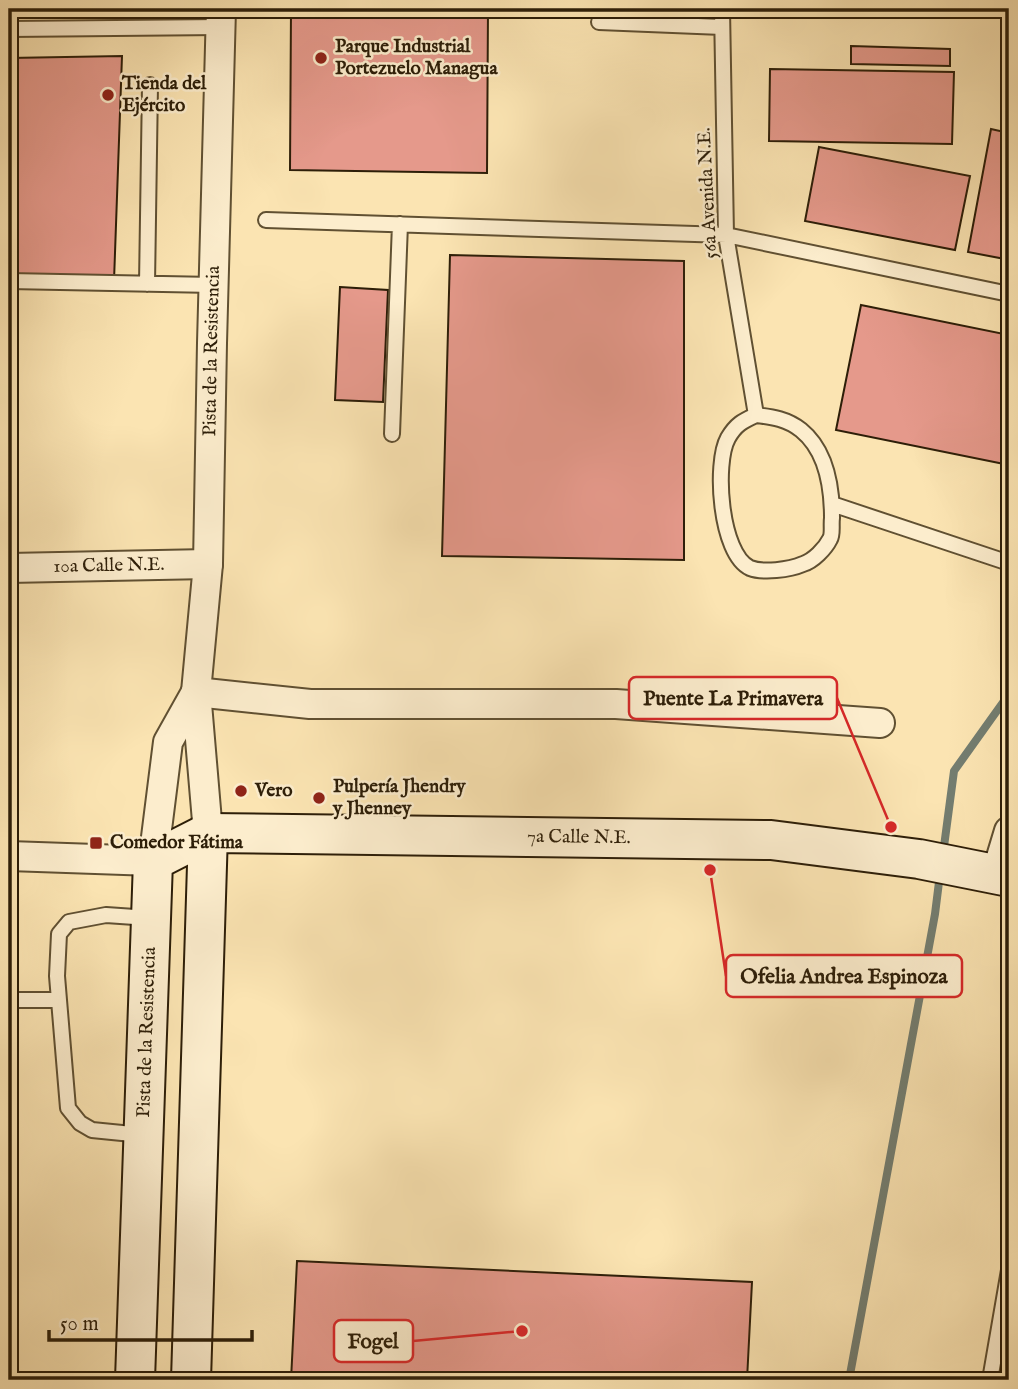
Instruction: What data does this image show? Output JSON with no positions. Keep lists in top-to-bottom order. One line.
{"streets":{"street":["Pista de la Resistencia","10a Calle N.E.","7a Calle N.E."],"lane":["56a Avenida N.E."]},"crossings":[["Pista de la Resistencia","10a Calle N.E."],["Pista de la Resistencia","7a Calle N.E."]],"places":{"other":["Parque Industrial Portezuelo Managua","Tienda del Ejército","Vero","Pulpería Jhendry y Jhenney","Puente La Primavera","Ofelia Andrea Espinoza","Fogel"],"transit":["Comedor Fátima"]},"scale_bar":"50 m"}
